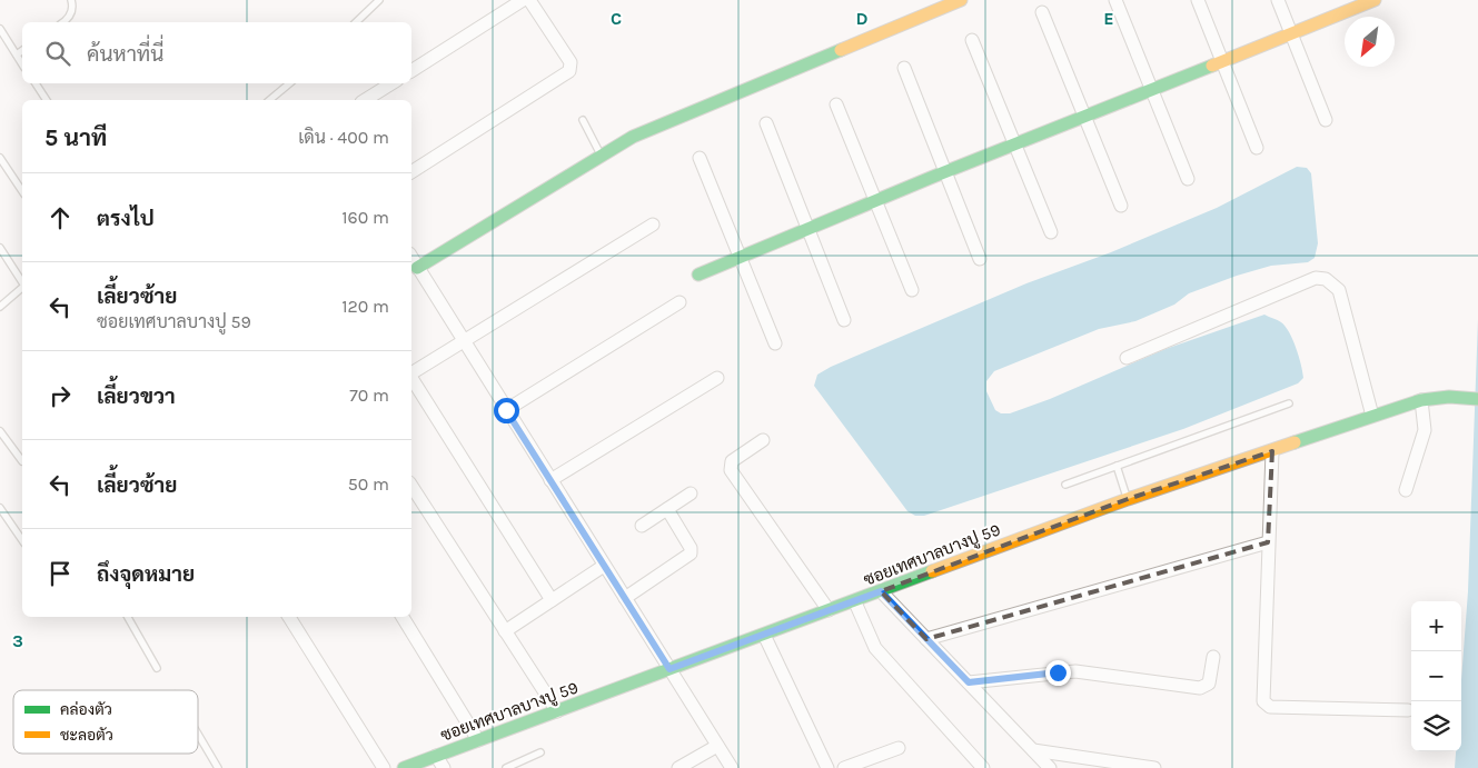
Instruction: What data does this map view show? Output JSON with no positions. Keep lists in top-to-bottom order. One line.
{"streets":{"street":["ซอยเทศบาลบางปู 59"]},"legend":["คล่องตัว","ชะลอตัว"],"north":"bottom left","page":{"search":"ค้นหาที่นี่","heading":["5 นาที","เดิน · 400 m"],"list":[["ตรงไป","160 m"],["เลี้ยวซ้าย","ซอยเทศบาลบางปู 59","120 m"],["เลี้ยวขวา","70 m"],["เลี้ยวซ้าย","50 m"],"ถึงจุดหมาย"],"map_buttons":["+","−"]},"grid":{"columns":["C","D","E"],"rows":["3"]}}
